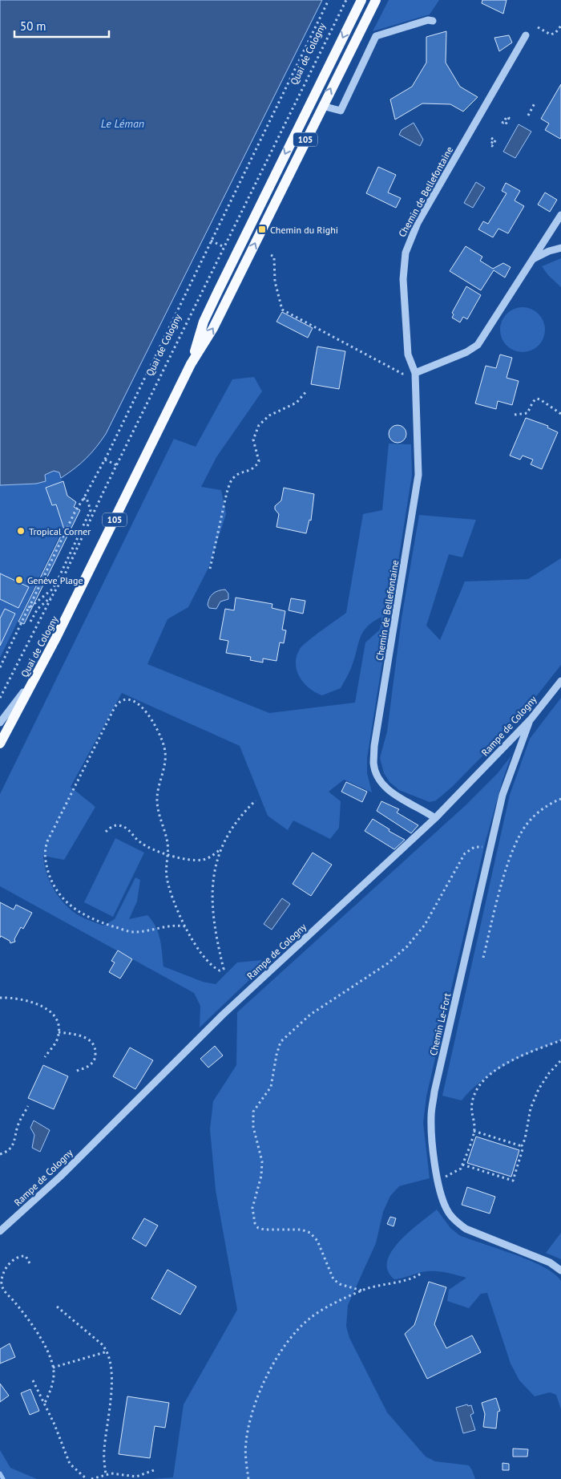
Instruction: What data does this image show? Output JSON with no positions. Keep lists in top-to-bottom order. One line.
{"streets":{"main road":["Quai de Cologny","105"],"street":["Chemin de Bellefontaine","Rampe de Cologny","Chemin Le-Fort"]},"crossings":[["Chemin de Bellefontaine","Rampe de Cologny"],["Rampe de Cologny","Chemin Le-Fort"]],"water":["Le Léman"],"places":{"transit":["Chemin du Righi"],"other":["Tropical Corner","Genève Plage"]},"scale_bar":"50 m"}
